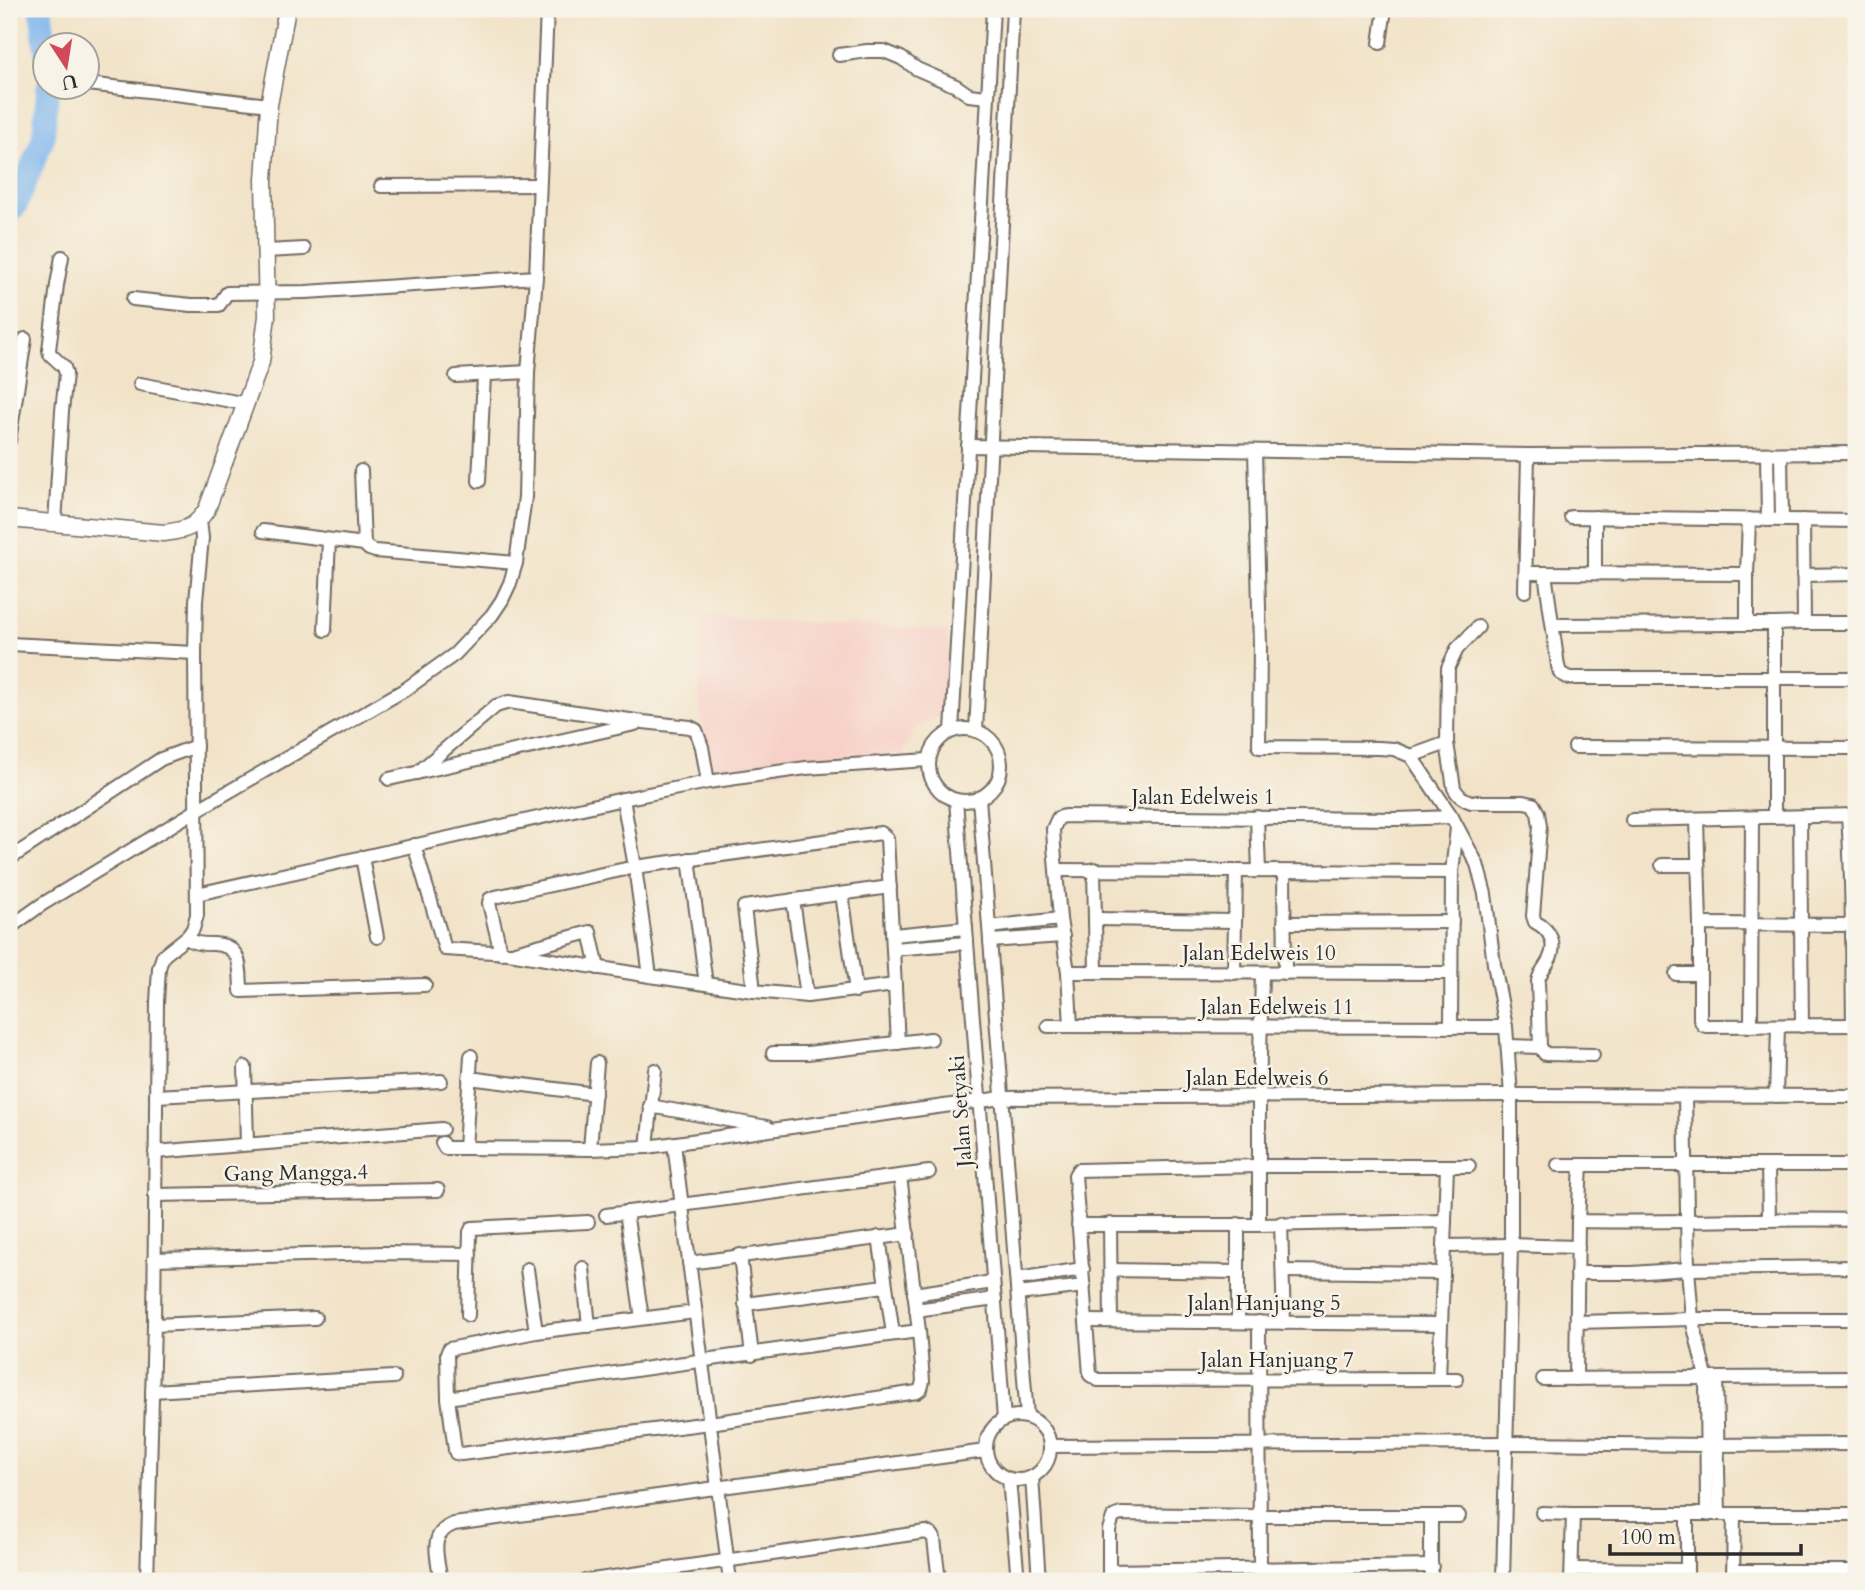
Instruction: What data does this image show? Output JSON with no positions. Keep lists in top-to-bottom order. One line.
{"streets":{"street":["Jalan Edelweis 1","Jalan Edelweis 10","Jalan Edelweis 11","Jalan Edelweis 6","Jalan Setyaki","Gang Mangga.4","Jalan Hanjuang 5","Jalan Hanjuang 7"]},"crossings":[["Jalan Edelweis 1","Jalan Edelweis 10"],["Jalan Edelweis 1","Jalan Edelweis 11"],["Jalan Edelweis 6","Jalan Setyaki"],["Jalan Hanjuang 5","Jalan Hanjuang 7"]],"scale_bar":"100 m","north":"bottom"}
